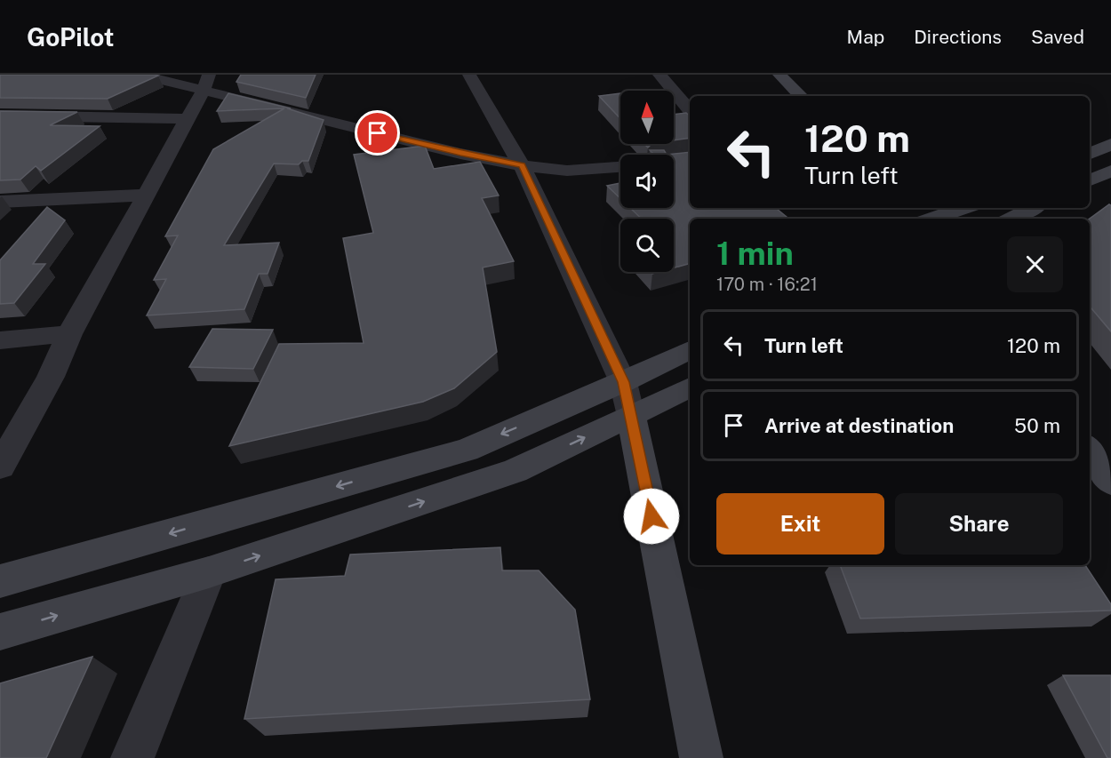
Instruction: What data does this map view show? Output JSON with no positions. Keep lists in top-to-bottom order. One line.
{"north":"top","page":{"header":"GoPilot","nav":["Map","Directions","Saved"],"turn":["120 m","Turn left"],"heading":["1 min","170 m · 16:21"],"list":[{"name":"Turn left","value":"120 m"},{"name":"Arrive at destination","value":"50 m"}],"buttons":["Exit","Share"]}}
